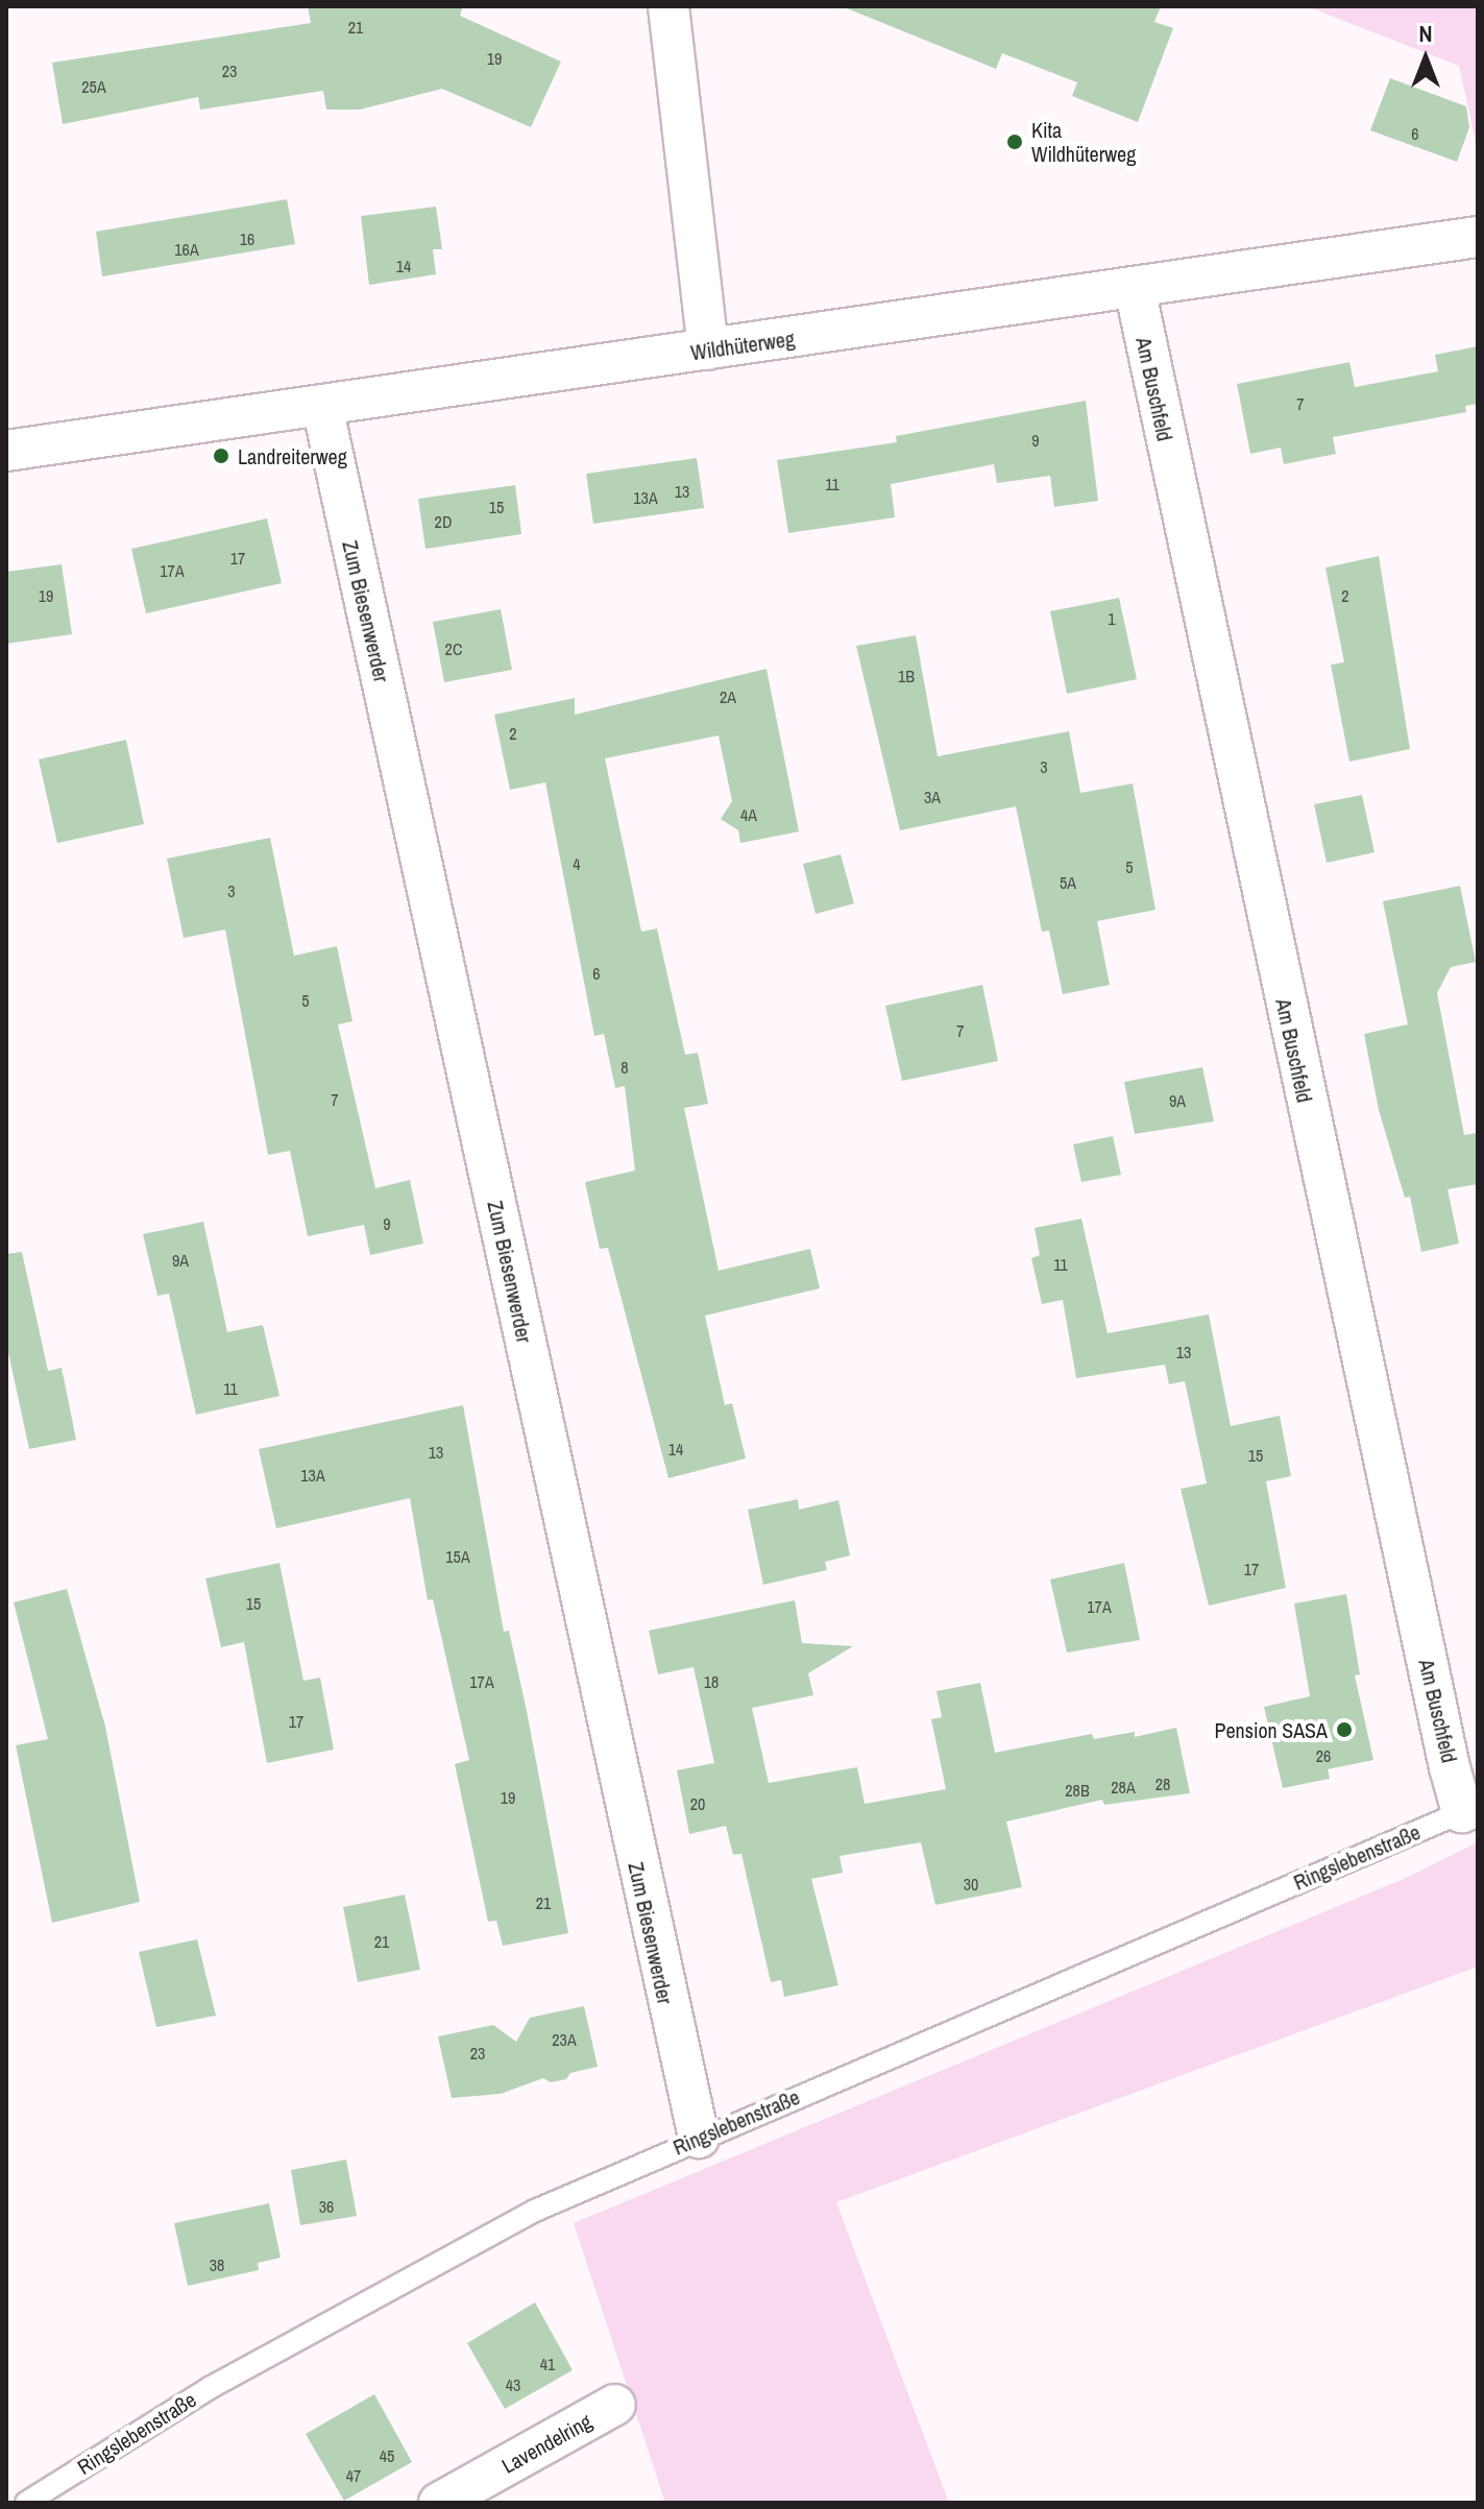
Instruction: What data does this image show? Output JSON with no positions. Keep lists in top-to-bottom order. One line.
{"streets":{"street":["Wildhüterweg","Am Buschfeld","Zum Biesenwerder","Lavendelring"],"lane":["Ringslebenstraße"]},"crossings":[["Wildhüterweg","Am Buschfeld"],["Wildhüterweg","Zum Biesenwerder"],["Am Buschfeld","Ringslebenstraße"],["Zum Biesenwerder","Ringslebenstraße"]],"places":["Kita Wildhüterweg","Landreiterweg","Pension SASA"],"house_numbers":["21","19","23","25A","6","16","16A","14","7","9","11","13","13A","15","2D","17","17A","19","2","1","2C","1B","2A","2","3","3A","4A","4","5","5A","3","6","5","7","8","7","9A","9","9A","11","13","11","14","13","15","13A","15A","17","15","17A","17A","18","17","26","28","28A","28B","19","20","30","21","21","23A","23","36","38","41","43","45","47"],"north":"top"}
